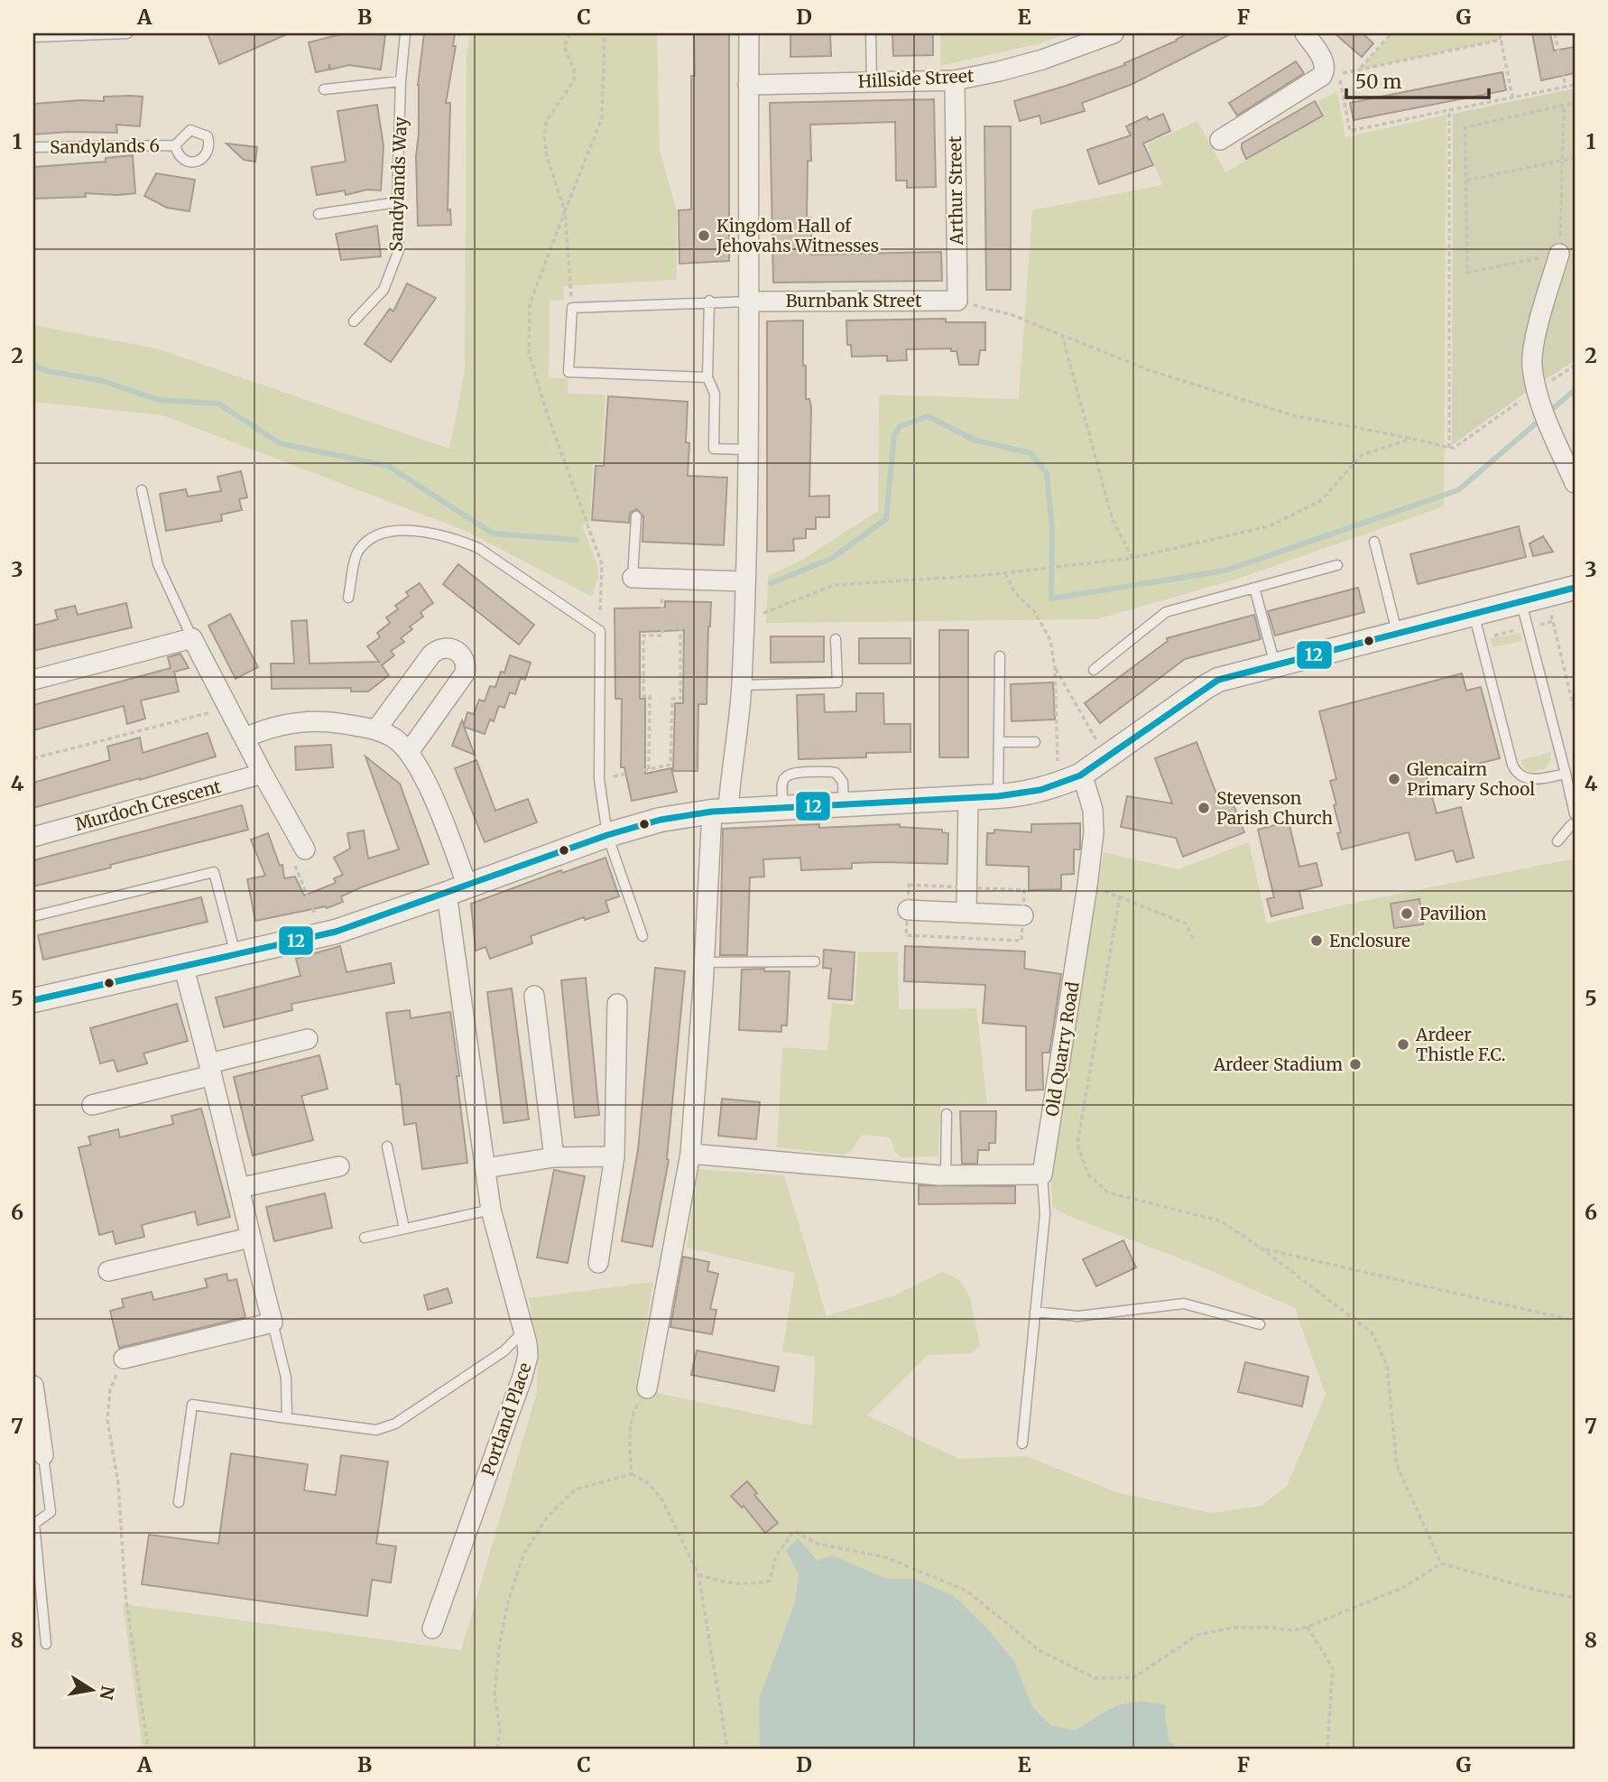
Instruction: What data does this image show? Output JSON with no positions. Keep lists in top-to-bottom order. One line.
{"streets":{"street":["Hillside Street","Arthur Street","Burnbank Street","Murdoch Crescent","Old Quarry Road","Portland Place"],"lane":["Sandylands 6","Sandylands Way"]},"crossings":[["Hillside Street","Arthur Street"],["Arthur Street","Burnbank Street"]],"places":["Kingdom Hall of Jehovahs Witnesses","Glencairn Primary School","Stevenson Parish Church","Pavilion","Enclosure","Ardeer Thistle F.C.","Ardeer Stadium"],"lines":["transit line 12"],"scale_bar":"50 m","north":"right","grid":{"columns":["A","B","C","D","E","F","G"],"rows":["1","2","3","4","5","6","7","8"]}}
